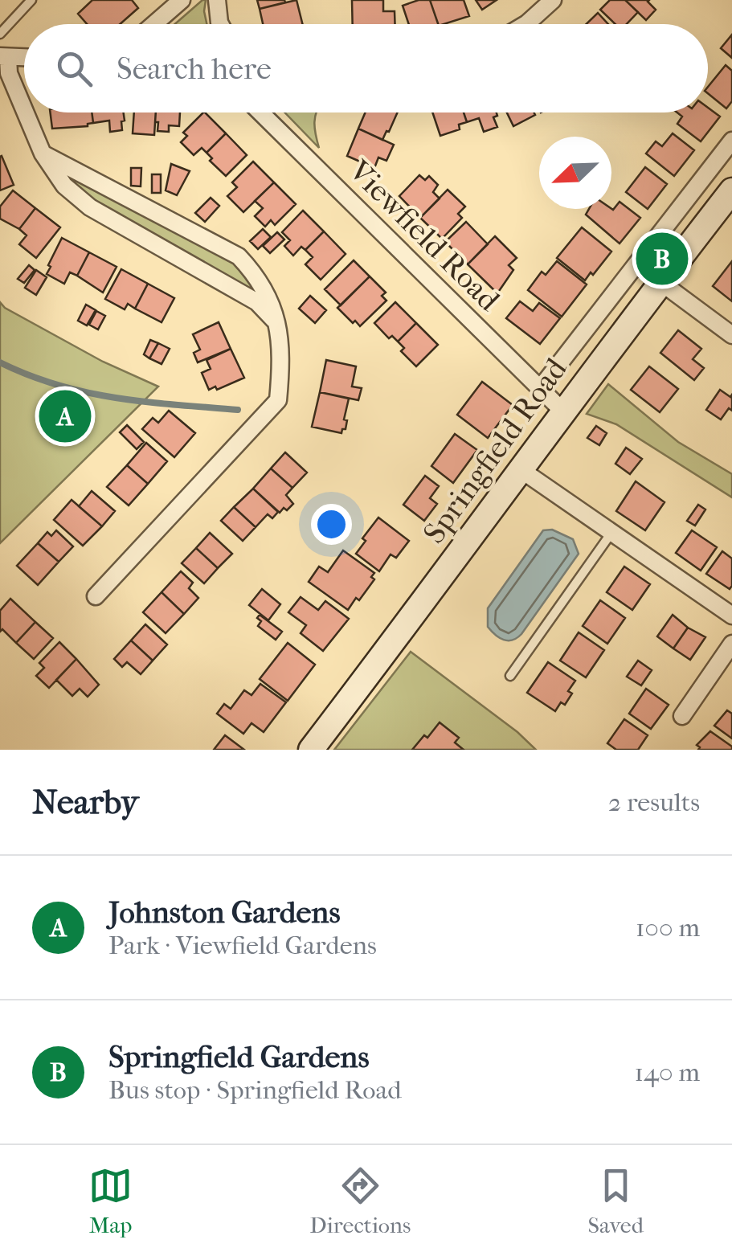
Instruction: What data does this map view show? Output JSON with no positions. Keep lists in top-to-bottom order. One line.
{"streets":{"street":["Viewfield Road","Springfield Road"]},"crossings":[["Viewfield Road","Springfield Road"]],"north":"bottom left","page":{"search":"Search here","pins":["B","A"],"heading":["Nearby","2 results"],"list":[{"mark":"A","name":"Johnston Gardens","note":"Park · Viewfield Gardens","value":"100 m"},{"mark":"B","name":"Springfield Gardens","note":"Bus stop · Springfield Road","value":"140 m"}],"nav":["Map","Directions","Saved"]}}
